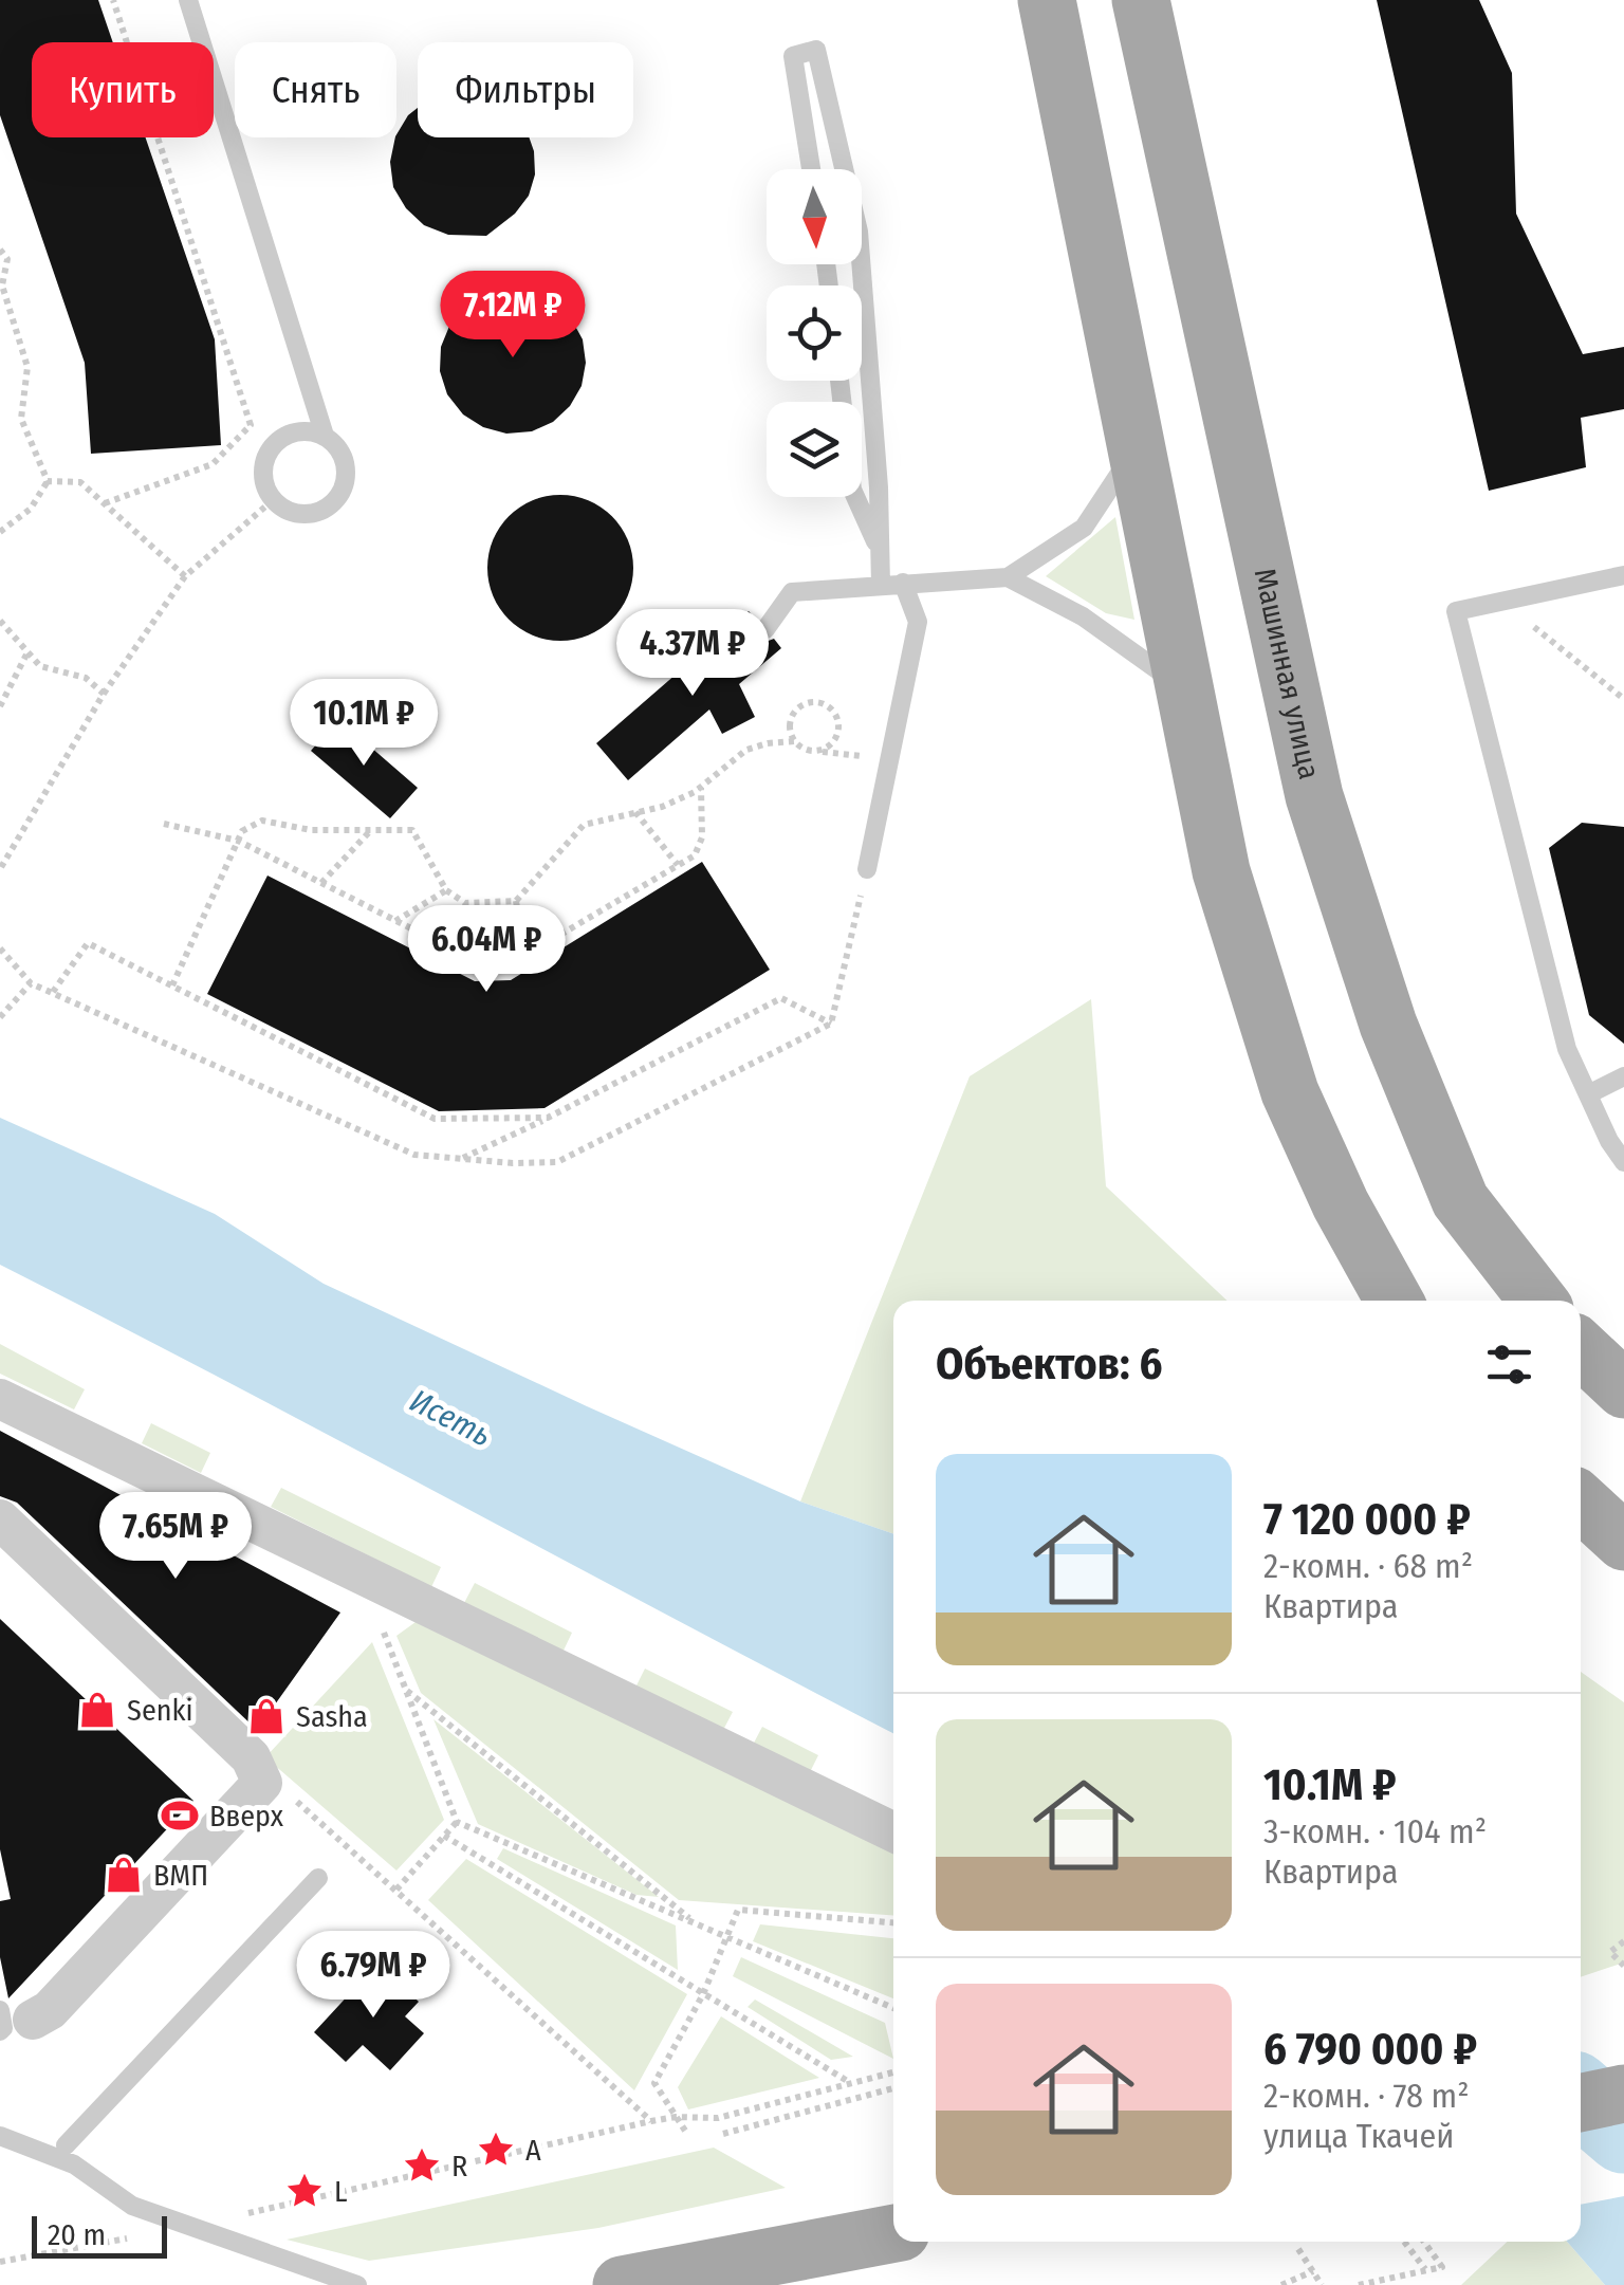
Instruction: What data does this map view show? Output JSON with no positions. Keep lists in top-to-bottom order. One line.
{"streets":{"main road":["Машинная улица"]},"water":["Исеть"],"places":{"shop":["Senki","Sasha","ВМП"],"sports":["Вверх"],"place":["A","R","L"]},"scale_bar":"20 m","north":"bottom","page":{"chip":["Купить","Снять","Фильтры"],"price":["7.12M ₽","4.37M ₽","10.1M ₽","6.04M ₽","7.65M ₽","6.79M ₽"],"heading":"Объектов: 6","list":[{"name":"7 120 000 ₽","note":"2-комн. · 68 m² · Квартира"},{"name":"10.1M ₽","note":"3-комн. · 104 m² · Квартира"},{"name":"6 790 000 ₽","note":"2-комн. · 78 m² · улица Ткачей"}],"scale":"20 m"}}
